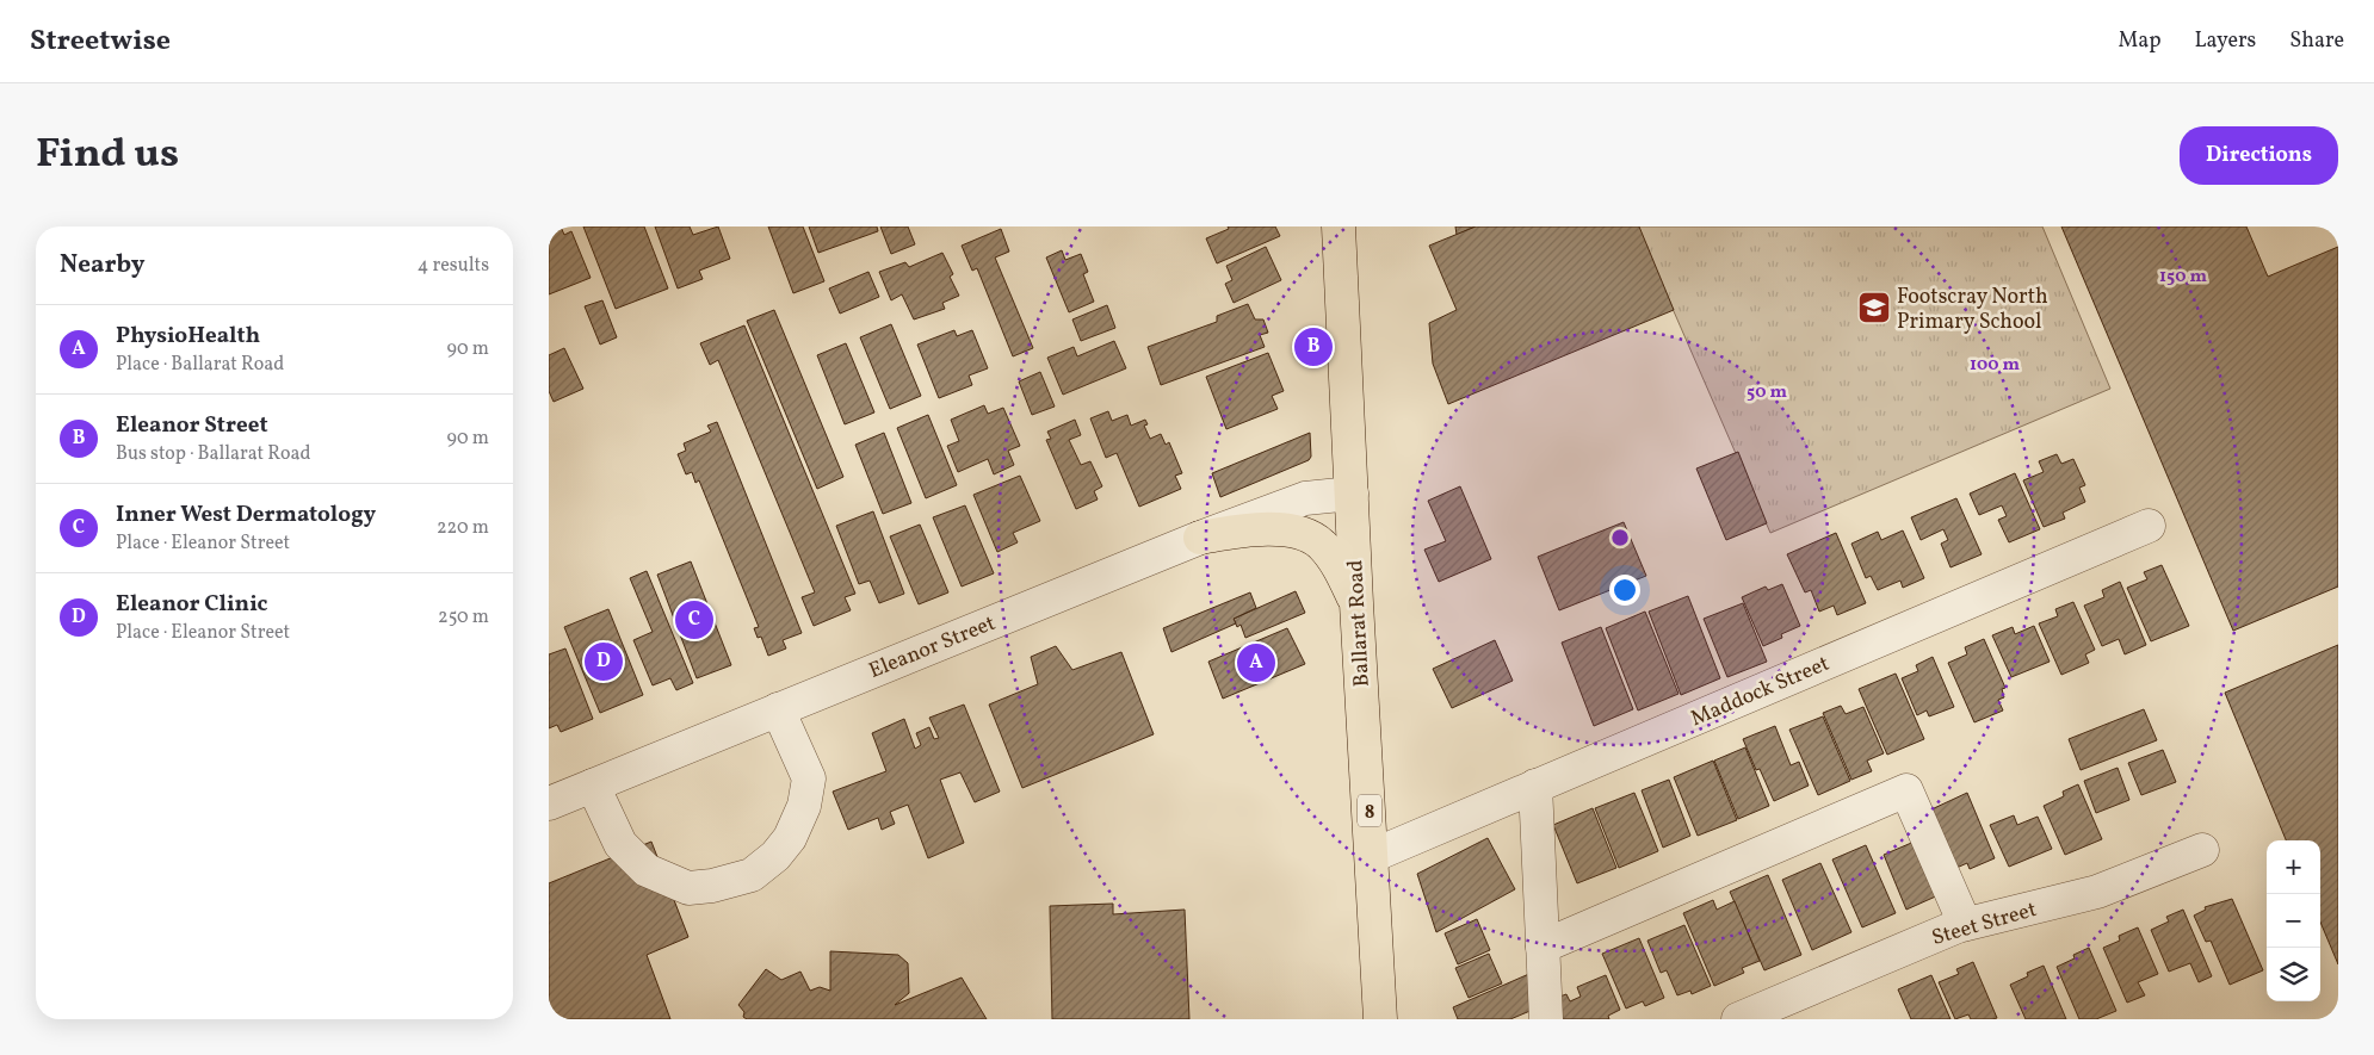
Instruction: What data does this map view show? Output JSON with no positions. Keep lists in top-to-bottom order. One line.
{"streets":{"highway":["Ballarat Road","8"],"street":["Eleanor Street","Maddock Street","Steet Street"]},"crossings":[["Ballarat Road","Eleanor Street"],["Ballarat Road","Maddock Street"]],"places":{"school or university":["Footscray North Primary School"]},"page":{"header":"Streetwise","nav":["Map","Layers","Share"],"title":"Find us","buttons":"Directions","heading":["Nearby","4 results"],"list":[{"mark":"A","name":"PhysioHealth","note":"Place · Ballarat Road","value":"90 m"},{"mark":"B","name":"Eleanor Street","note":"Bus stop · Ballarat Road","value":"90 m"},{"mark":"C","name":"Inner West Dermatology","note":"Place · Eleanor Street","value":"220 m"},{"mark":"D","name":"Eleanor Clinic","note":"Place · Eleanor Street","value":"250 m"}],"pins":["B","C","D","A"],"map_buttons":["+","−"]},"rings":["150 m","100 m","50 m"]}
